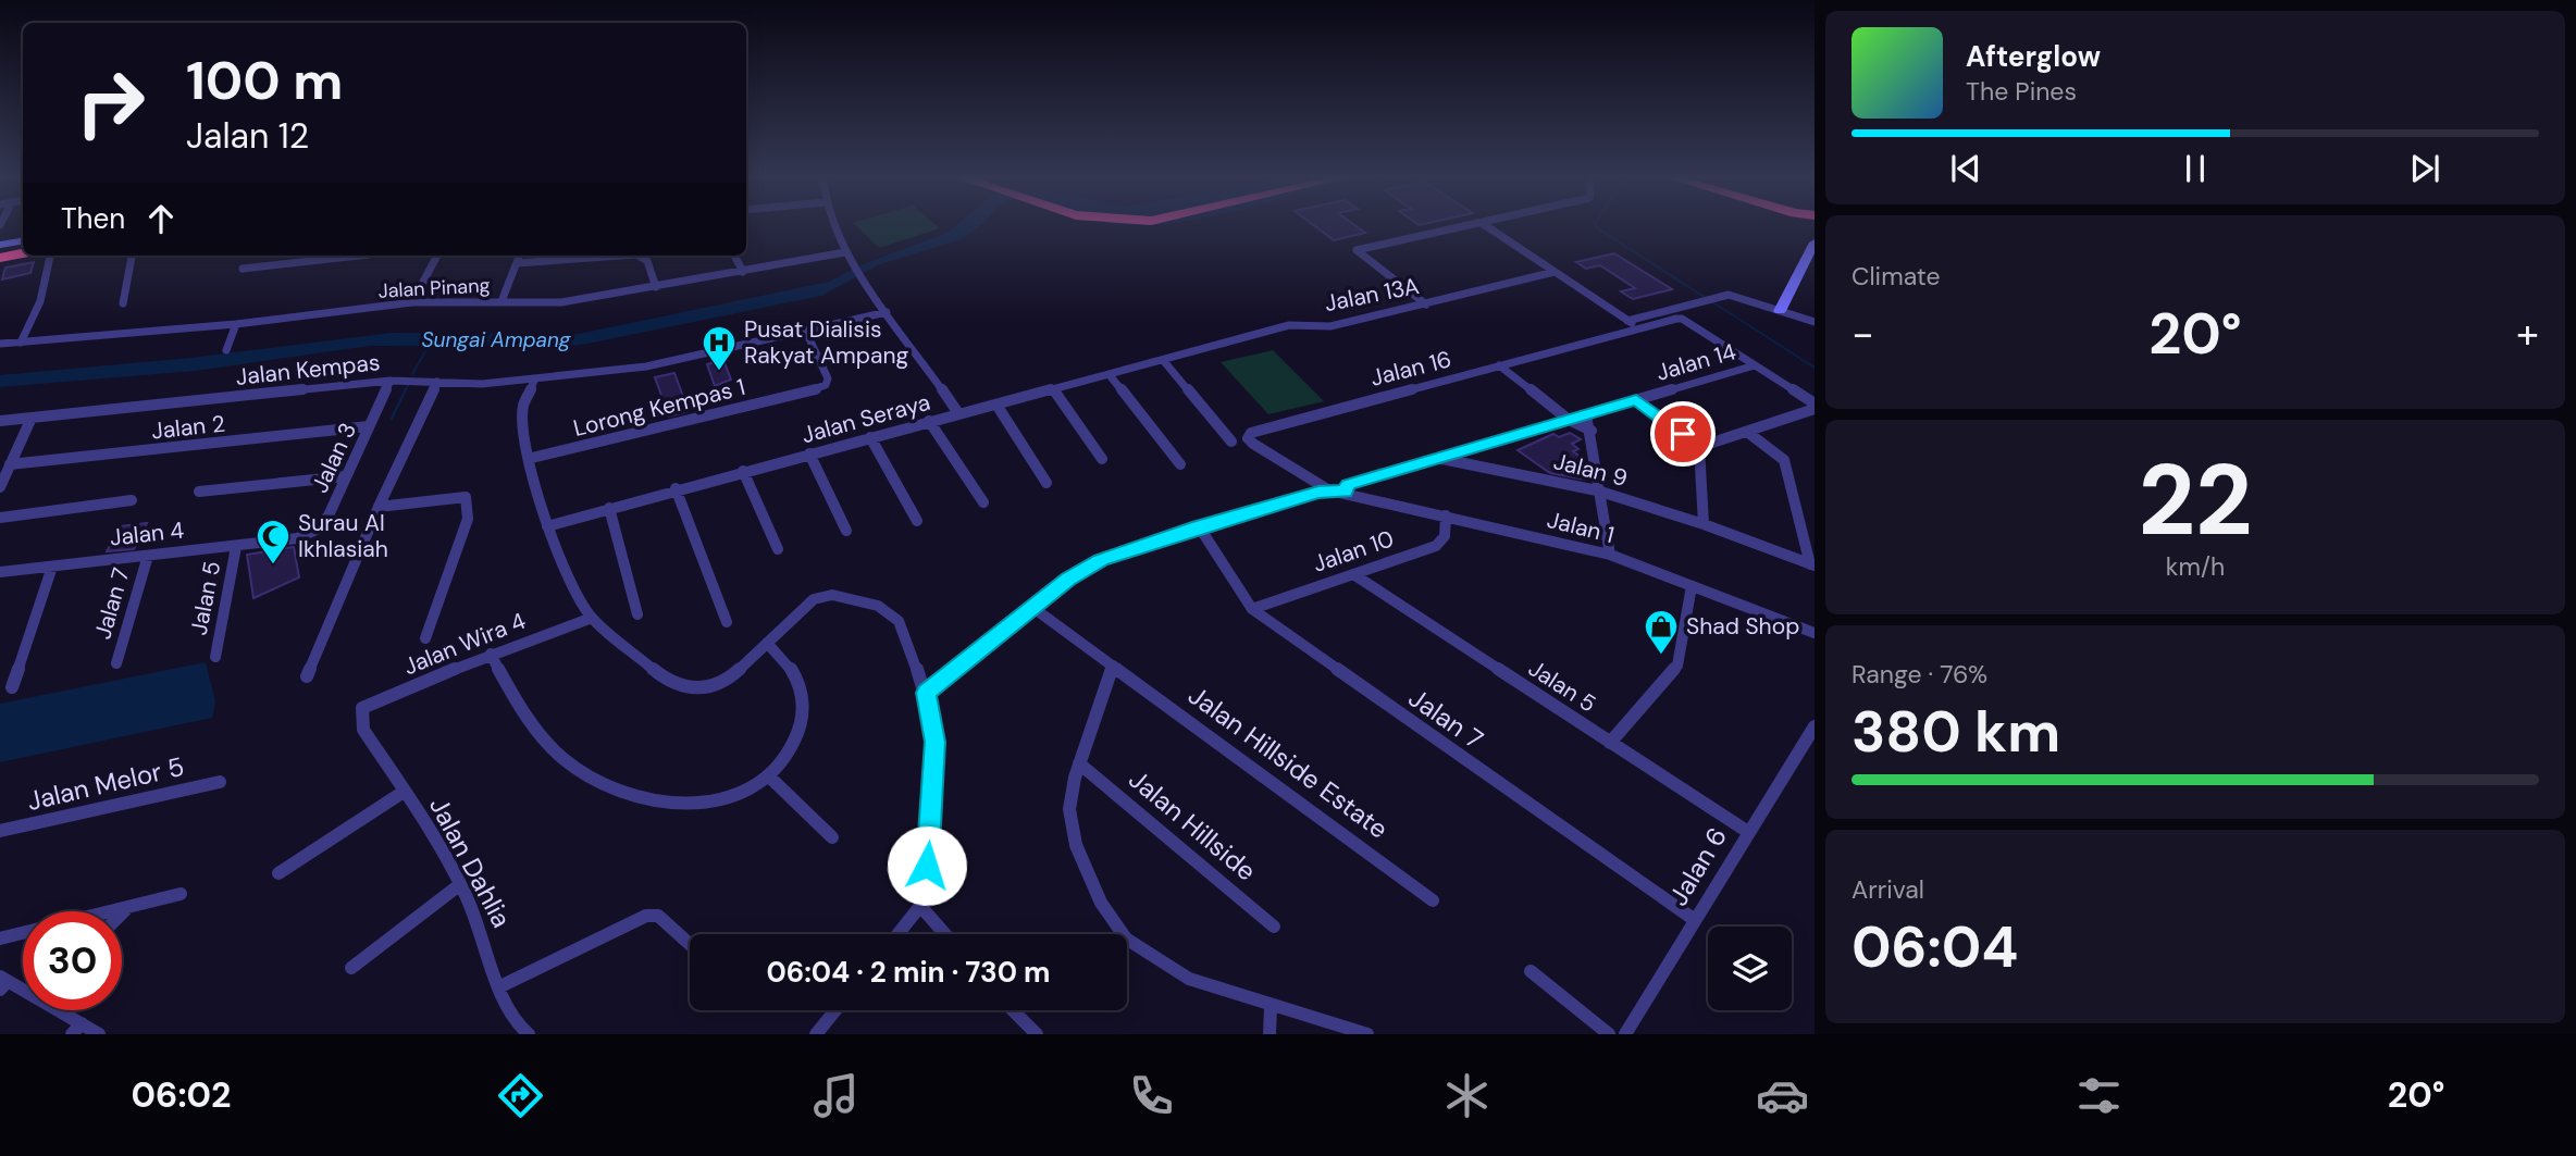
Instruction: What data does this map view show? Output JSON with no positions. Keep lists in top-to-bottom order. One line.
{"streets":{"street":["Jalan Pinang","Jalan 13A","Jalan 14","Jalan 16","Jalan Kempas","Lorong Kempas 1","Jalan Seraya","Jalan 2","Jalan 3","Jalan 9","Jalan 1","Jalan 4","Jalan 10","Jalan 5","Jalan 7","Jalan Wira 4","Jalan Hillside Estate","Jalan Melor 5","Jalan Hillside","Jalan Dahlia","Jalan 6"]},"crossings":[["Jalan 13A","Jalan Seraya"],["Jalan 14","Jalan 16"],["Jalan 14","Jalan 9"],["Jalan 14","Jalan 1"],["Jalan 16","Jalan 1"],["Jalan Kempas","Lorong Kempas 1"],["Jalan Kempas","Jalan 3"],["Jalan 2","Jalan 3"],["Jalan 3","Jalan 4"],["Jalan 1","Jalan 10"],["Jalan 4","Jalan 5"],["Jalan 4","Jalan 7"],["Jalan 10","Jalan 5"],["Jalan 10","Jalan 7"],["Jalan 5","Jalan 6"],["Jalan 7","Jalan 6"],["Jalan Wira 4","Jalan Dahlia"]],"water":["Sungai Ampang"],"places":{"hospital":["Pusat Dialisis Rakyat Ampang"],"mosque":["Surau Al Ikhlasiah"],"shop":["Shad Shop"]},"page":{"turn":["100 m","Jalan 12"],"song":["Afterglow","The Pines"],"then":"Then","tile":["Climate",["22","km/h"],["Range · 76%","380 km"],["Arrival","06:04"]],"heat":["−","20°","+"],"limit":"30","trip":"06:04 · 2 min · 730 m","tabs":["06:02","20°"]}}
